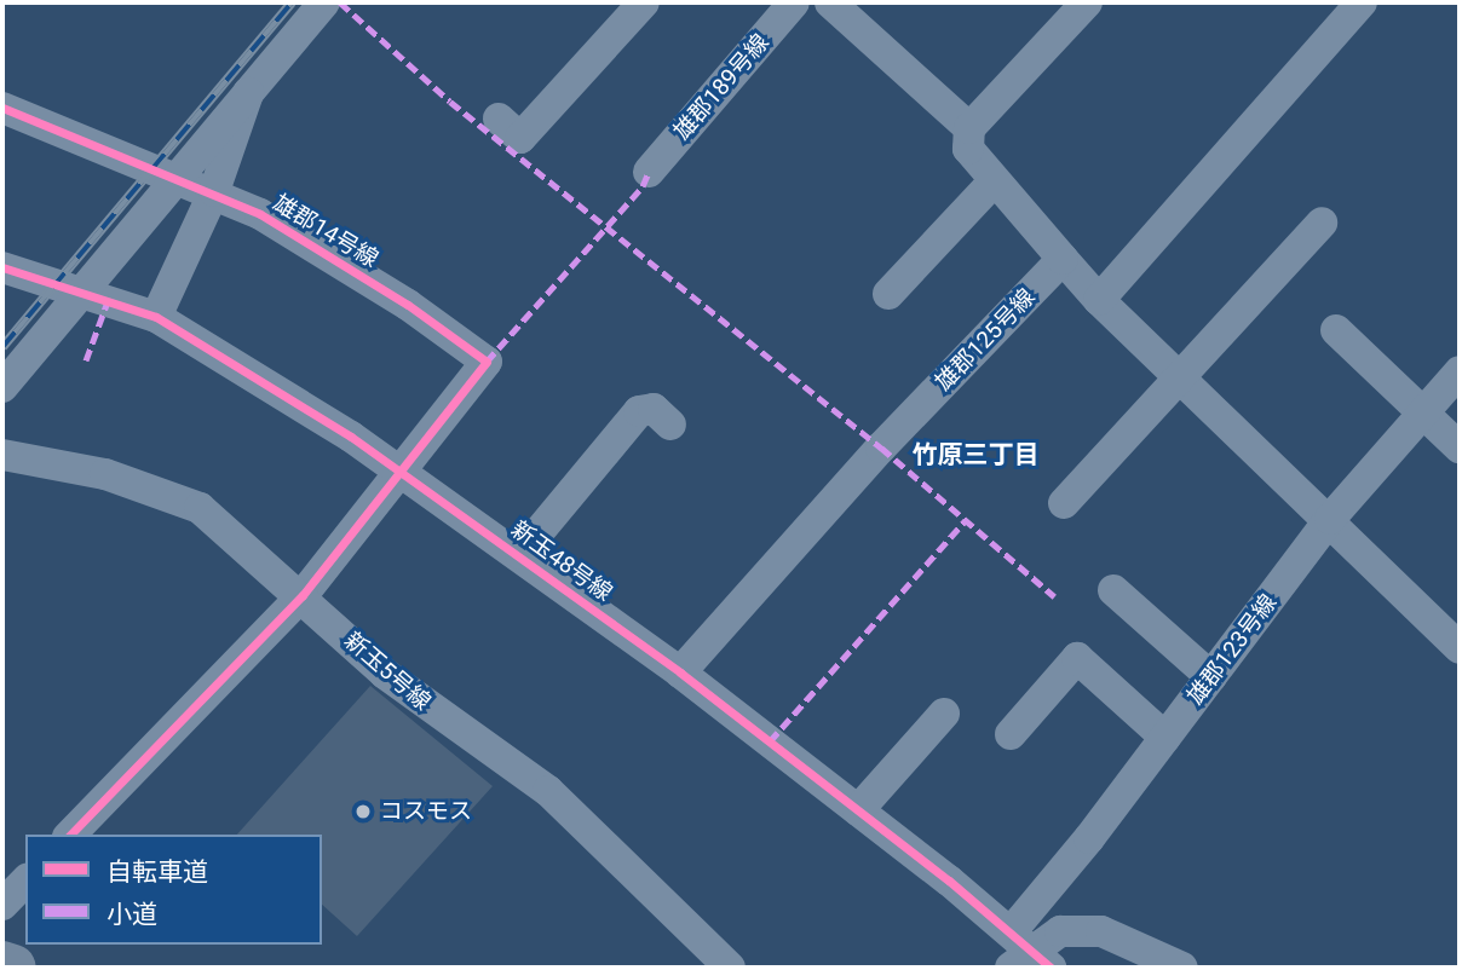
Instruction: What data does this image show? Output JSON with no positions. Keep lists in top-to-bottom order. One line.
{"streets":{"street":["雄郡189号線","雄郡14号線","雄郡125号線","新玉48号線","雄郡123号線","新玉5号線"]},"crossings":[["雄郡14号線","新玉48号線"],["雄郡125号線","新玉48号線"],["新玉48号線","雄郡123号線"]],"districts":["竹原三丁目"],"places":["コスモス"],"legend":["自転車道","小道"]}
